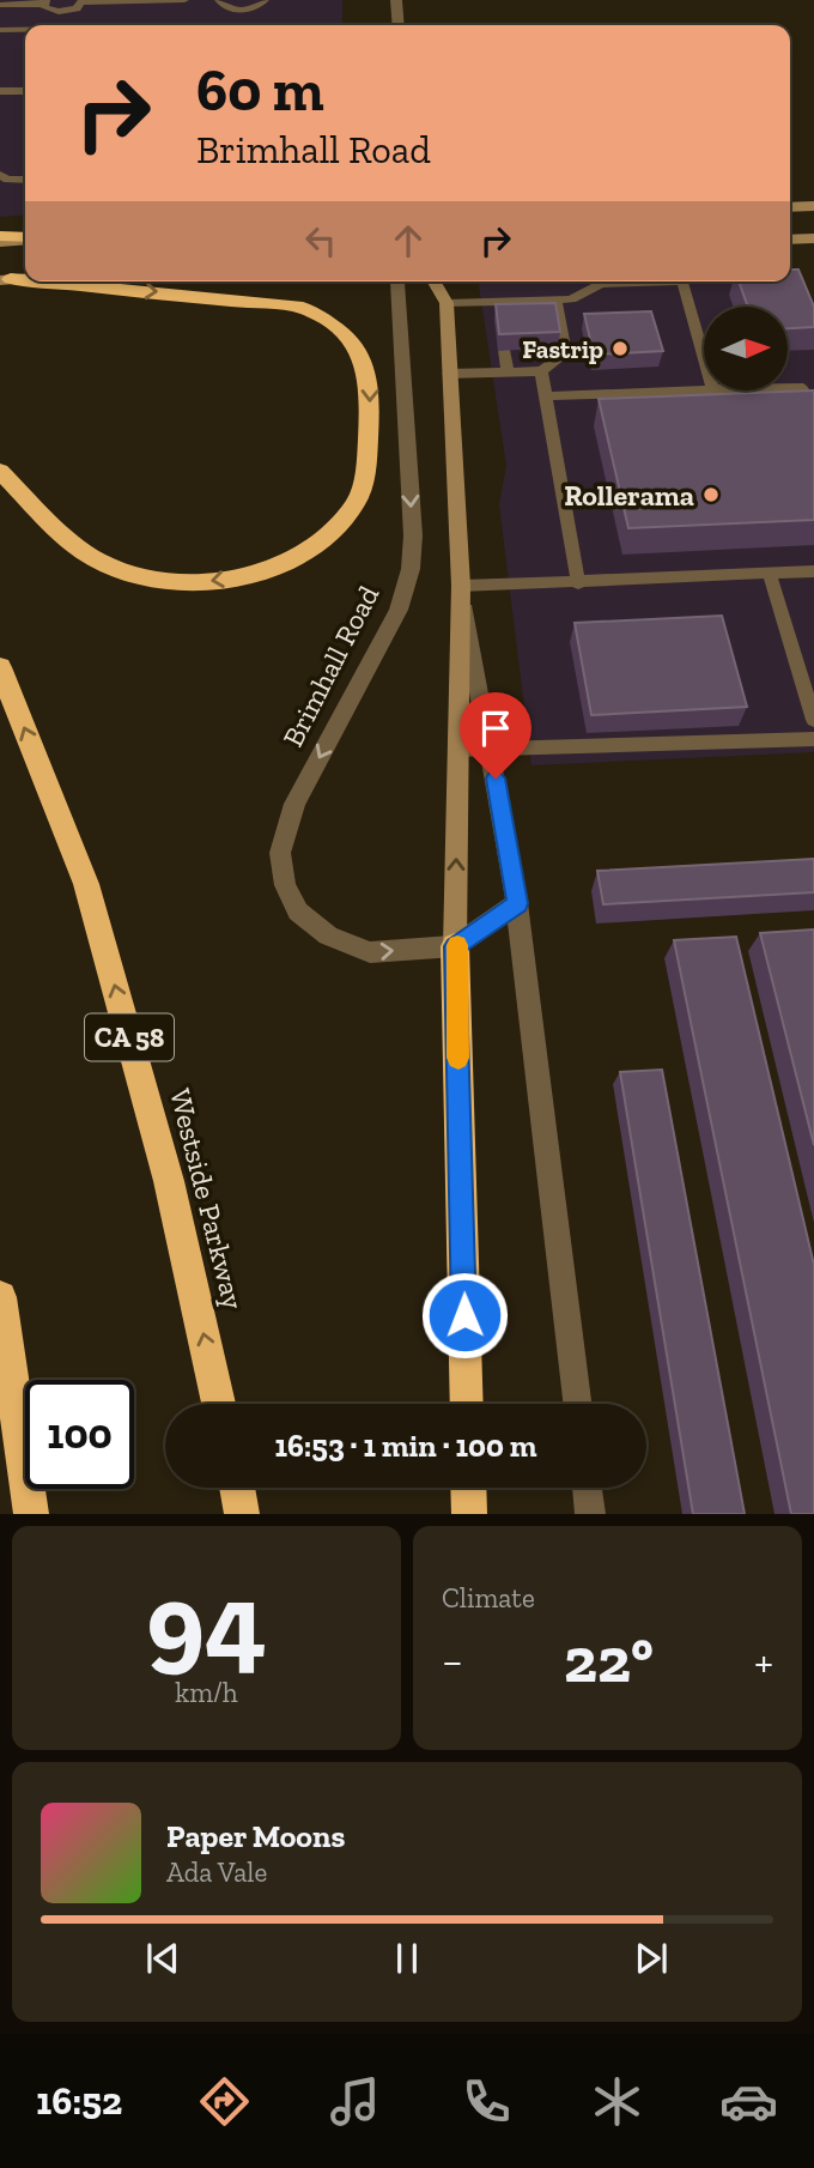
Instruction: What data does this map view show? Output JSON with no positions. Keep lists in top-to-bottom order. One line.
{"streets":{"highway":["CA 58","Westside Parkway"],"street":["Brimhall Road"]},"one_way":["Brimhall Road","Westside Parkway"],"places":["Fastrip","Rollerama"],"north":"right","page":{"turn":["60 m","Brimhall Road"],"limit":"100","trip":"16:53 · 1 min · 100 m","tile":[["94","km/h"],"Climate"],"heat":["−","22°","+"],"song":["Paper Moons","Ada Vale"],"tabs":"16:52"}}
